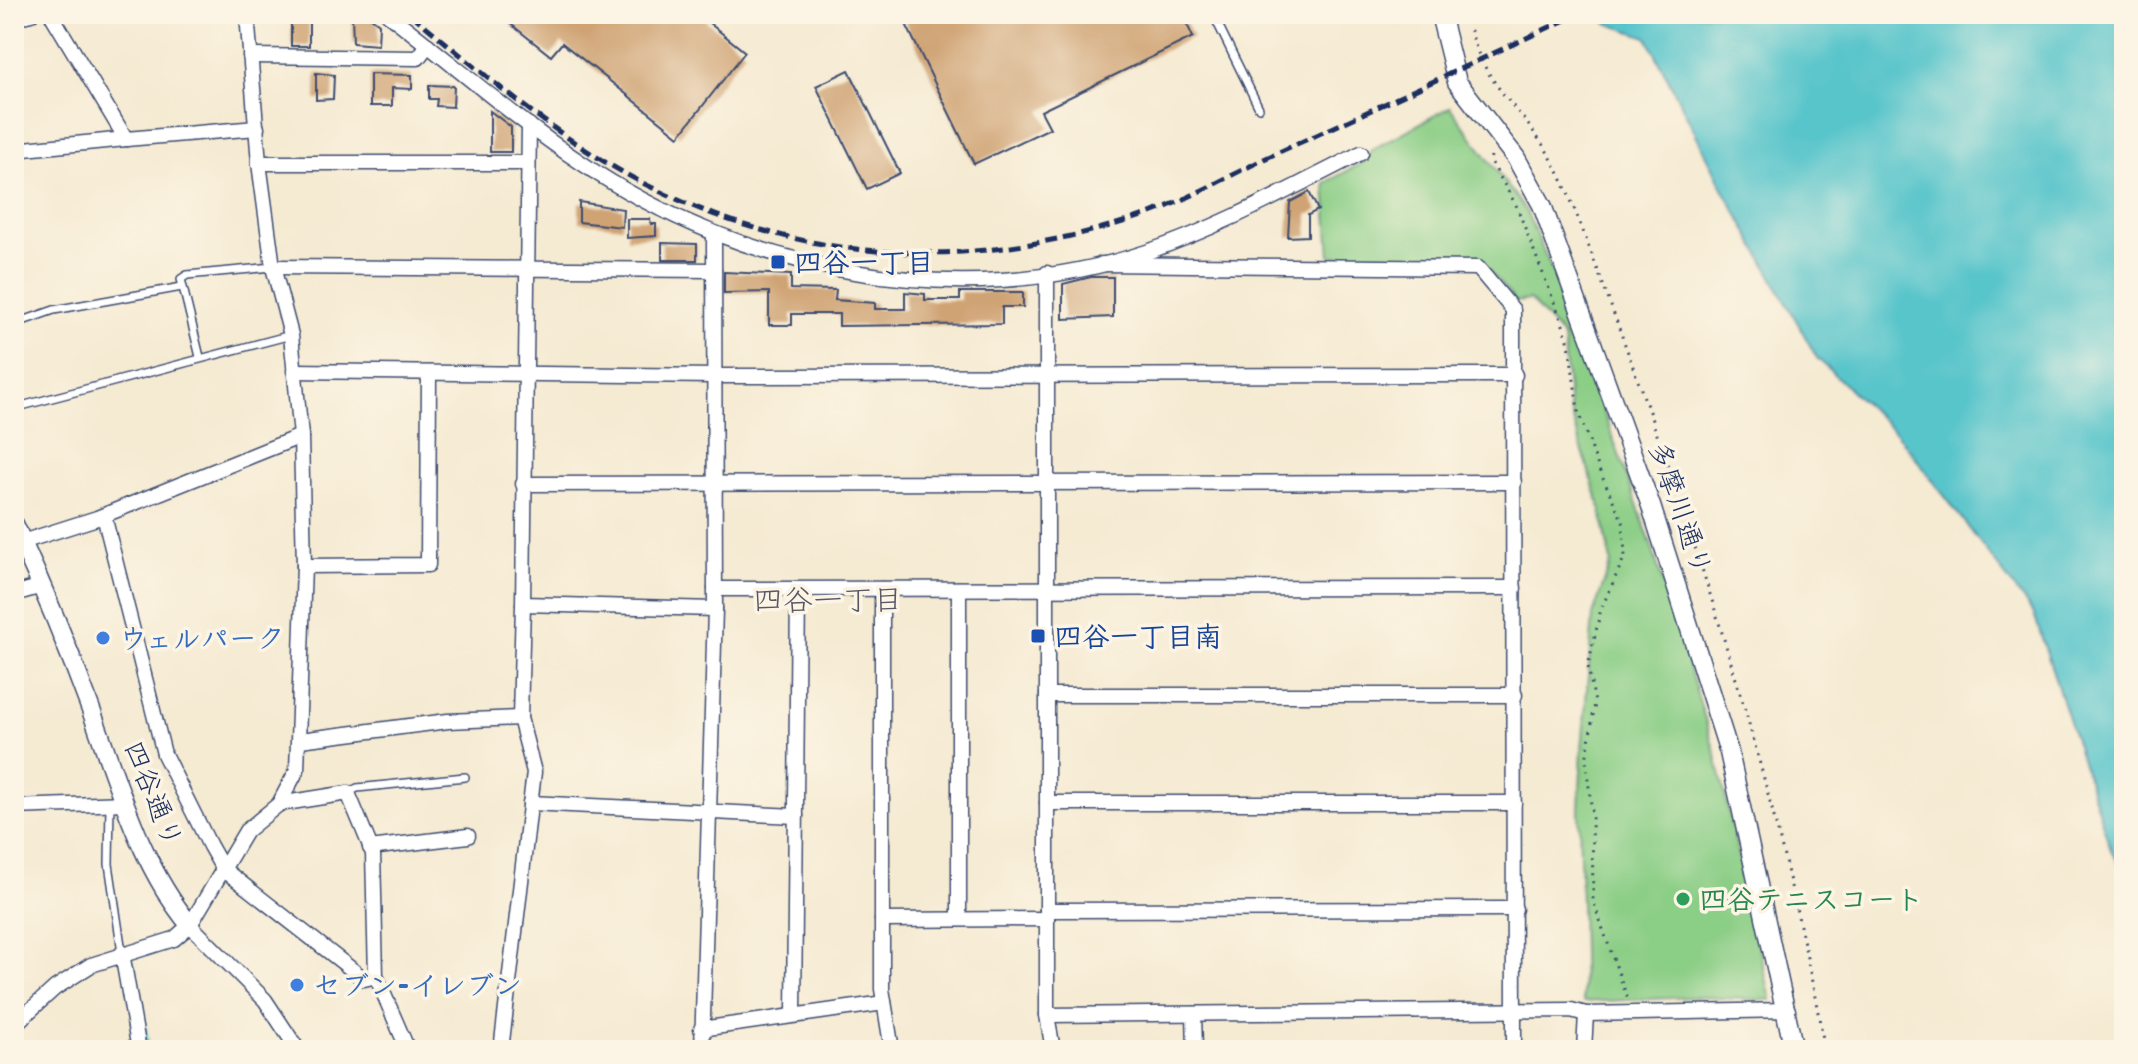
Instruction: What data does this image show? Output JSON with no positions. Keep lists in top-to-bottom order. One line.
{"streets":{"street":["多摩川通り","四谷通り"]},"districts":["四谷一丁目"],"places":{"transit":["四谷一丁目","四谷一丁目南"],"other":["ウェルパーク","四谷テニスコート","セブン-イレブン"]}}
